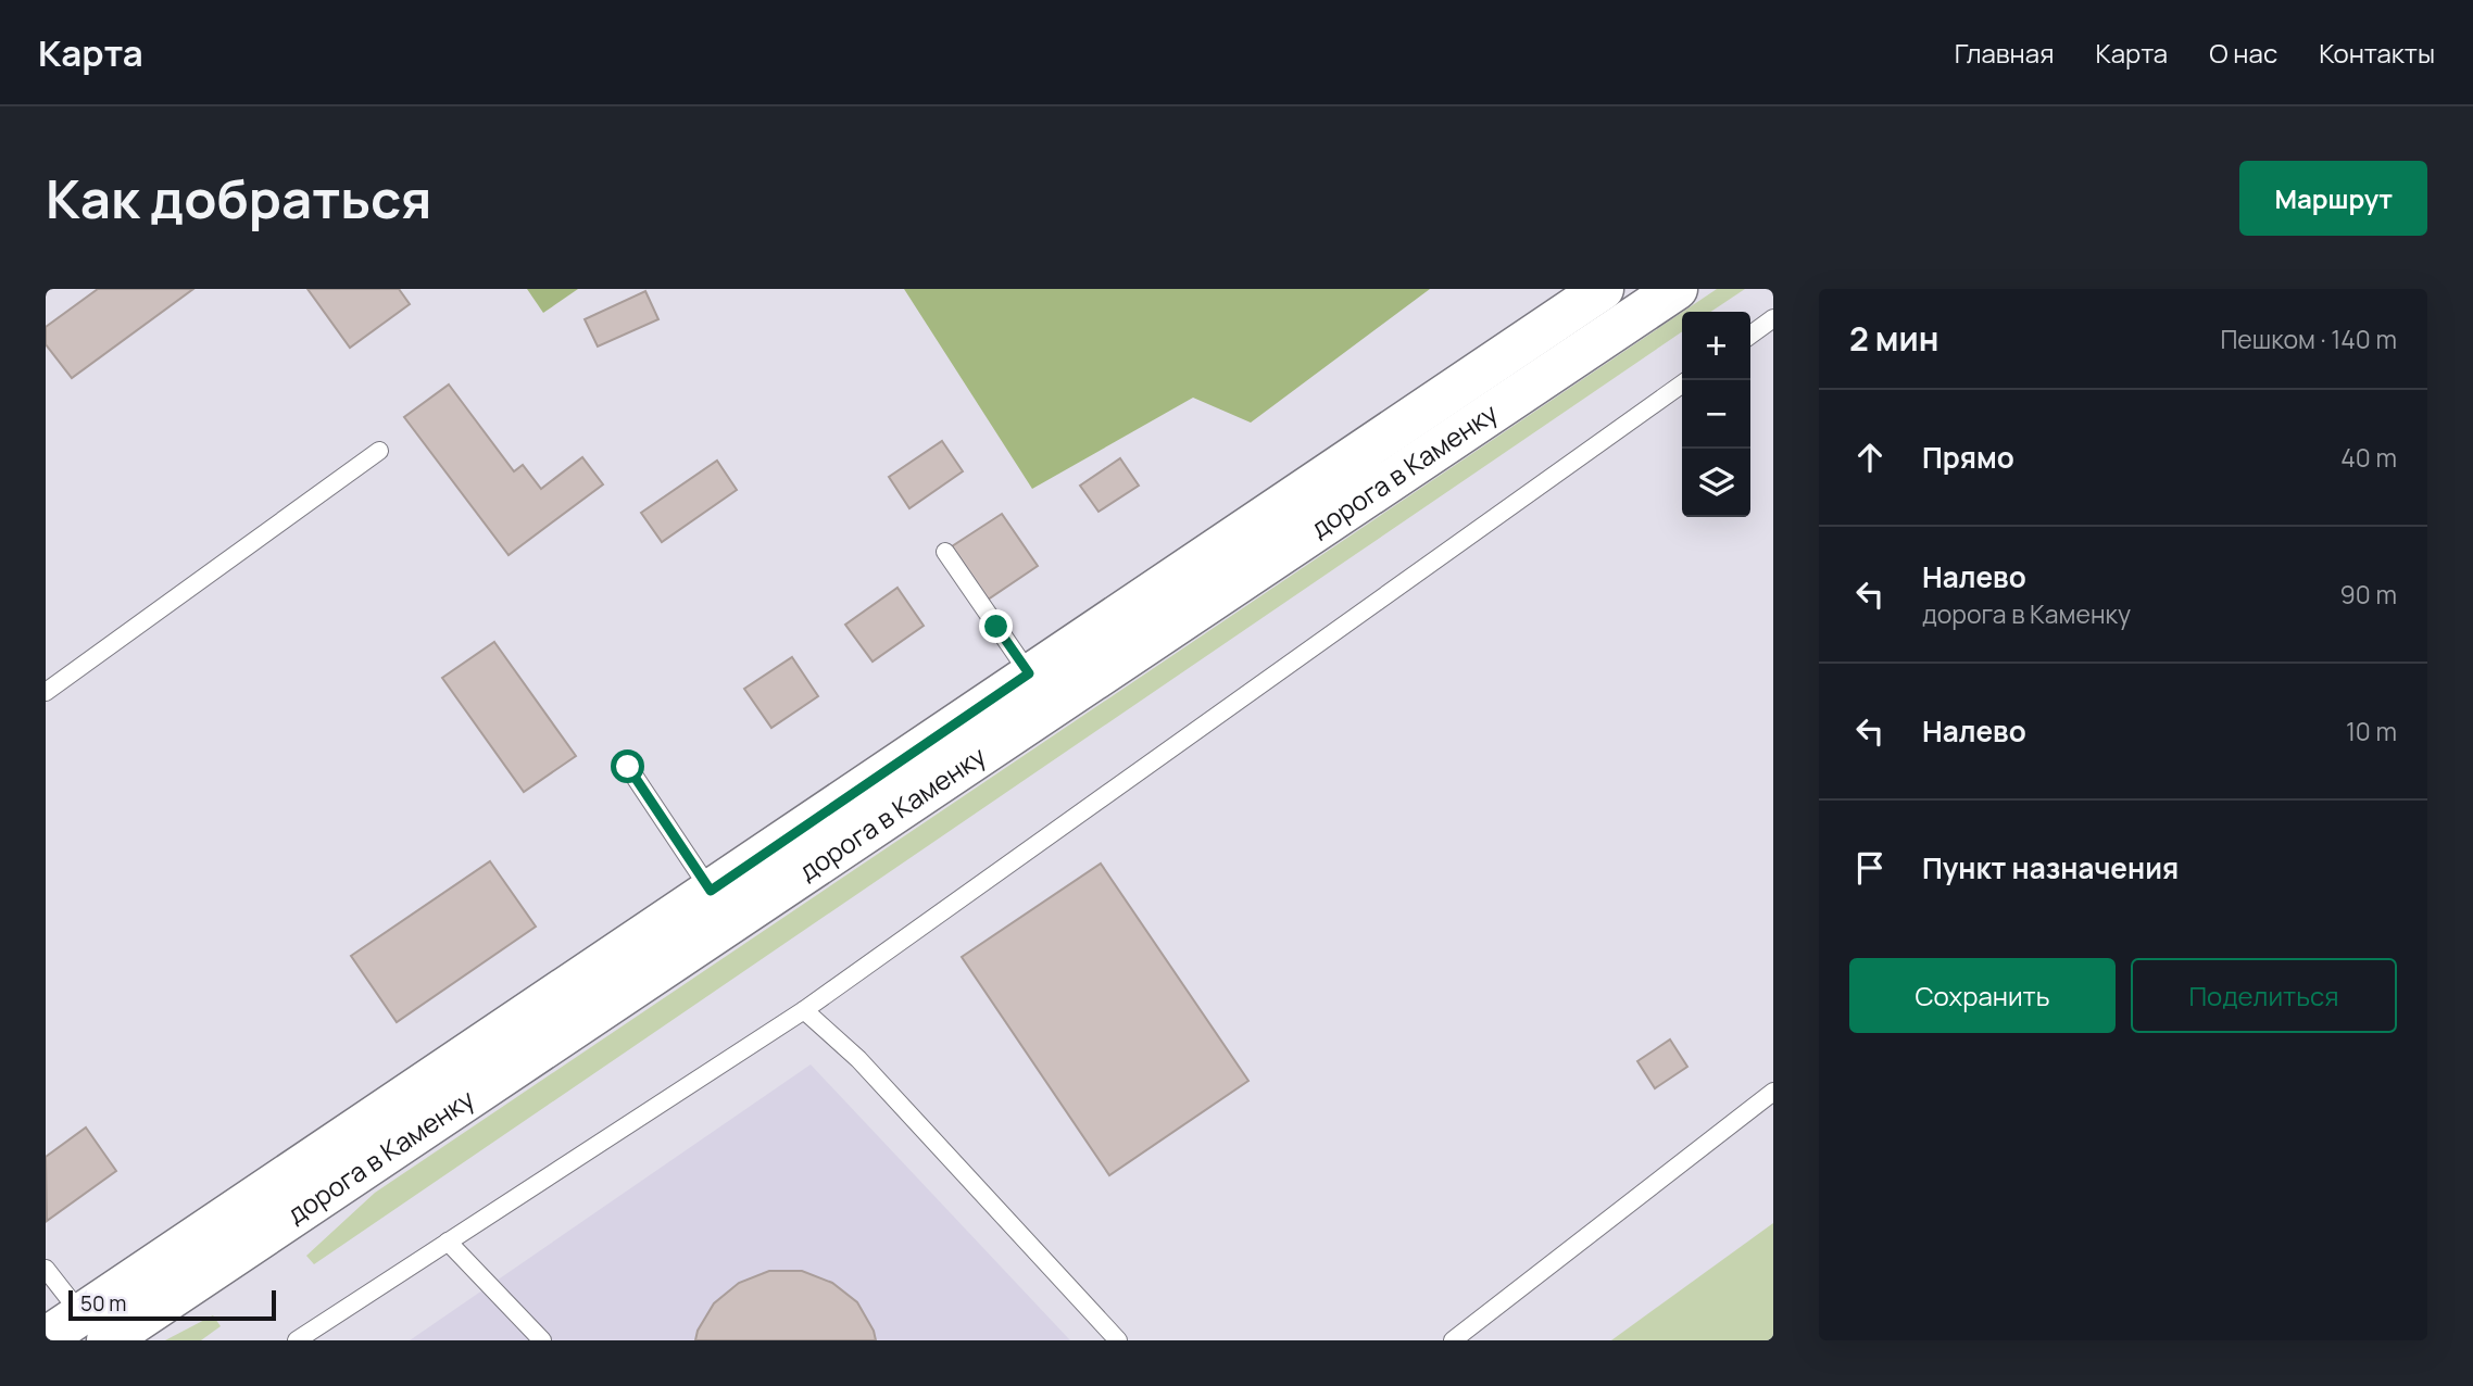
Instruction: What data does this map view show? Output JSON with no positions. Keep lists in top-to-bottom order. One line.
{"streets":{"main road":["дорога в Каменку"]},"scale_bar":"50 m","page":{"header":"Карта","nav":["Главная","Карта","О нас","Контакты"],"buttons":["Маршрут",["Сохранить","Поделиться"]],"title":"Как добраться","heading":["2 мин","Пешком · 140 m"],"map_buttons":["+","−"],"list":[["Прямо","40 m"],["Налево","дорога в Каменку","90 m"],["Налево","10 m"],"Пункт назначения"],"scale":"50 m"}}
